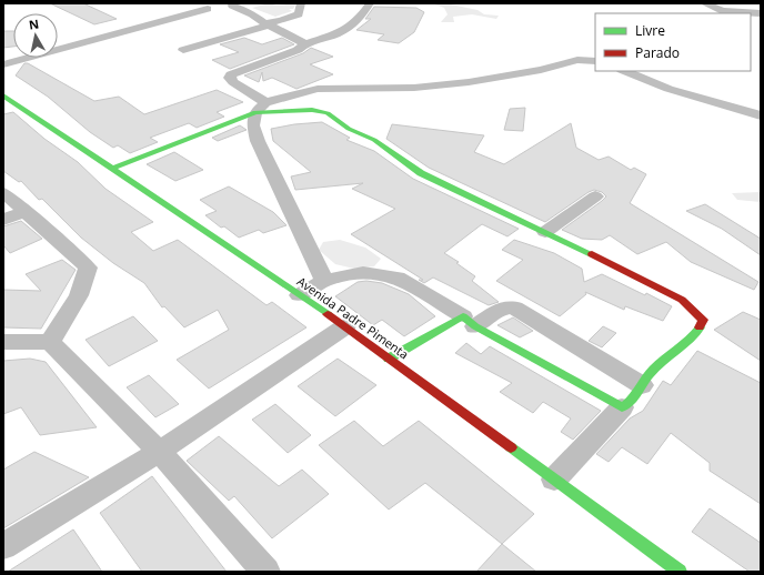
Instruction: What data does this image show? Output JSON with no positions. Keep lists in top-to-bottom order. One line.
{"streets":{"street":["Avenida Padre Pimenta"]},"legend":["Livre","Parado"],"north":"top"}
